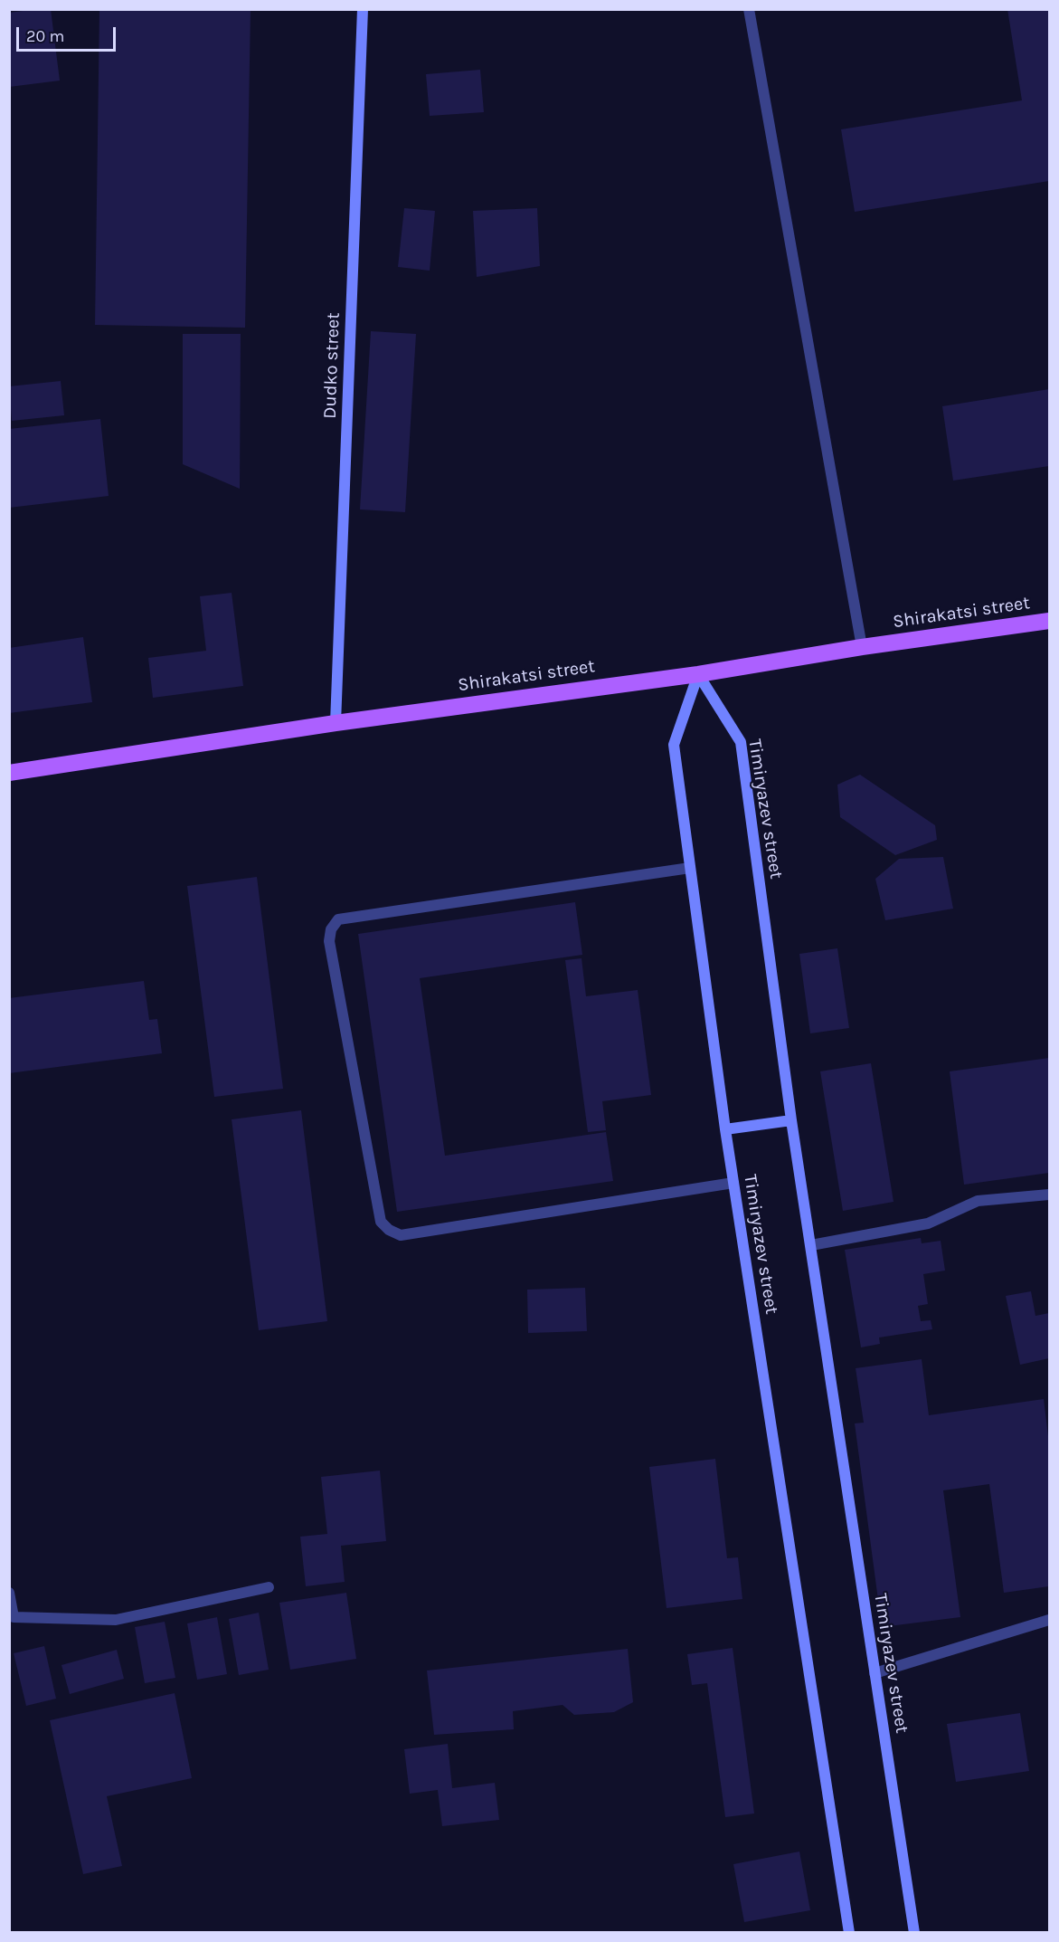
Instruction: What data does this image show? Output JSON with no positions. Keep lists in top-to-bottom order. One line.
{"streets":{"main road":["Shirakatsi street"],"street":["Dudko street","Timiryazev street"]},"crossings":[["Dudko street","Shirakatsi street"],["Shirakatsi street","Timiryazev street"]],"scale_bar":"20 m"}
